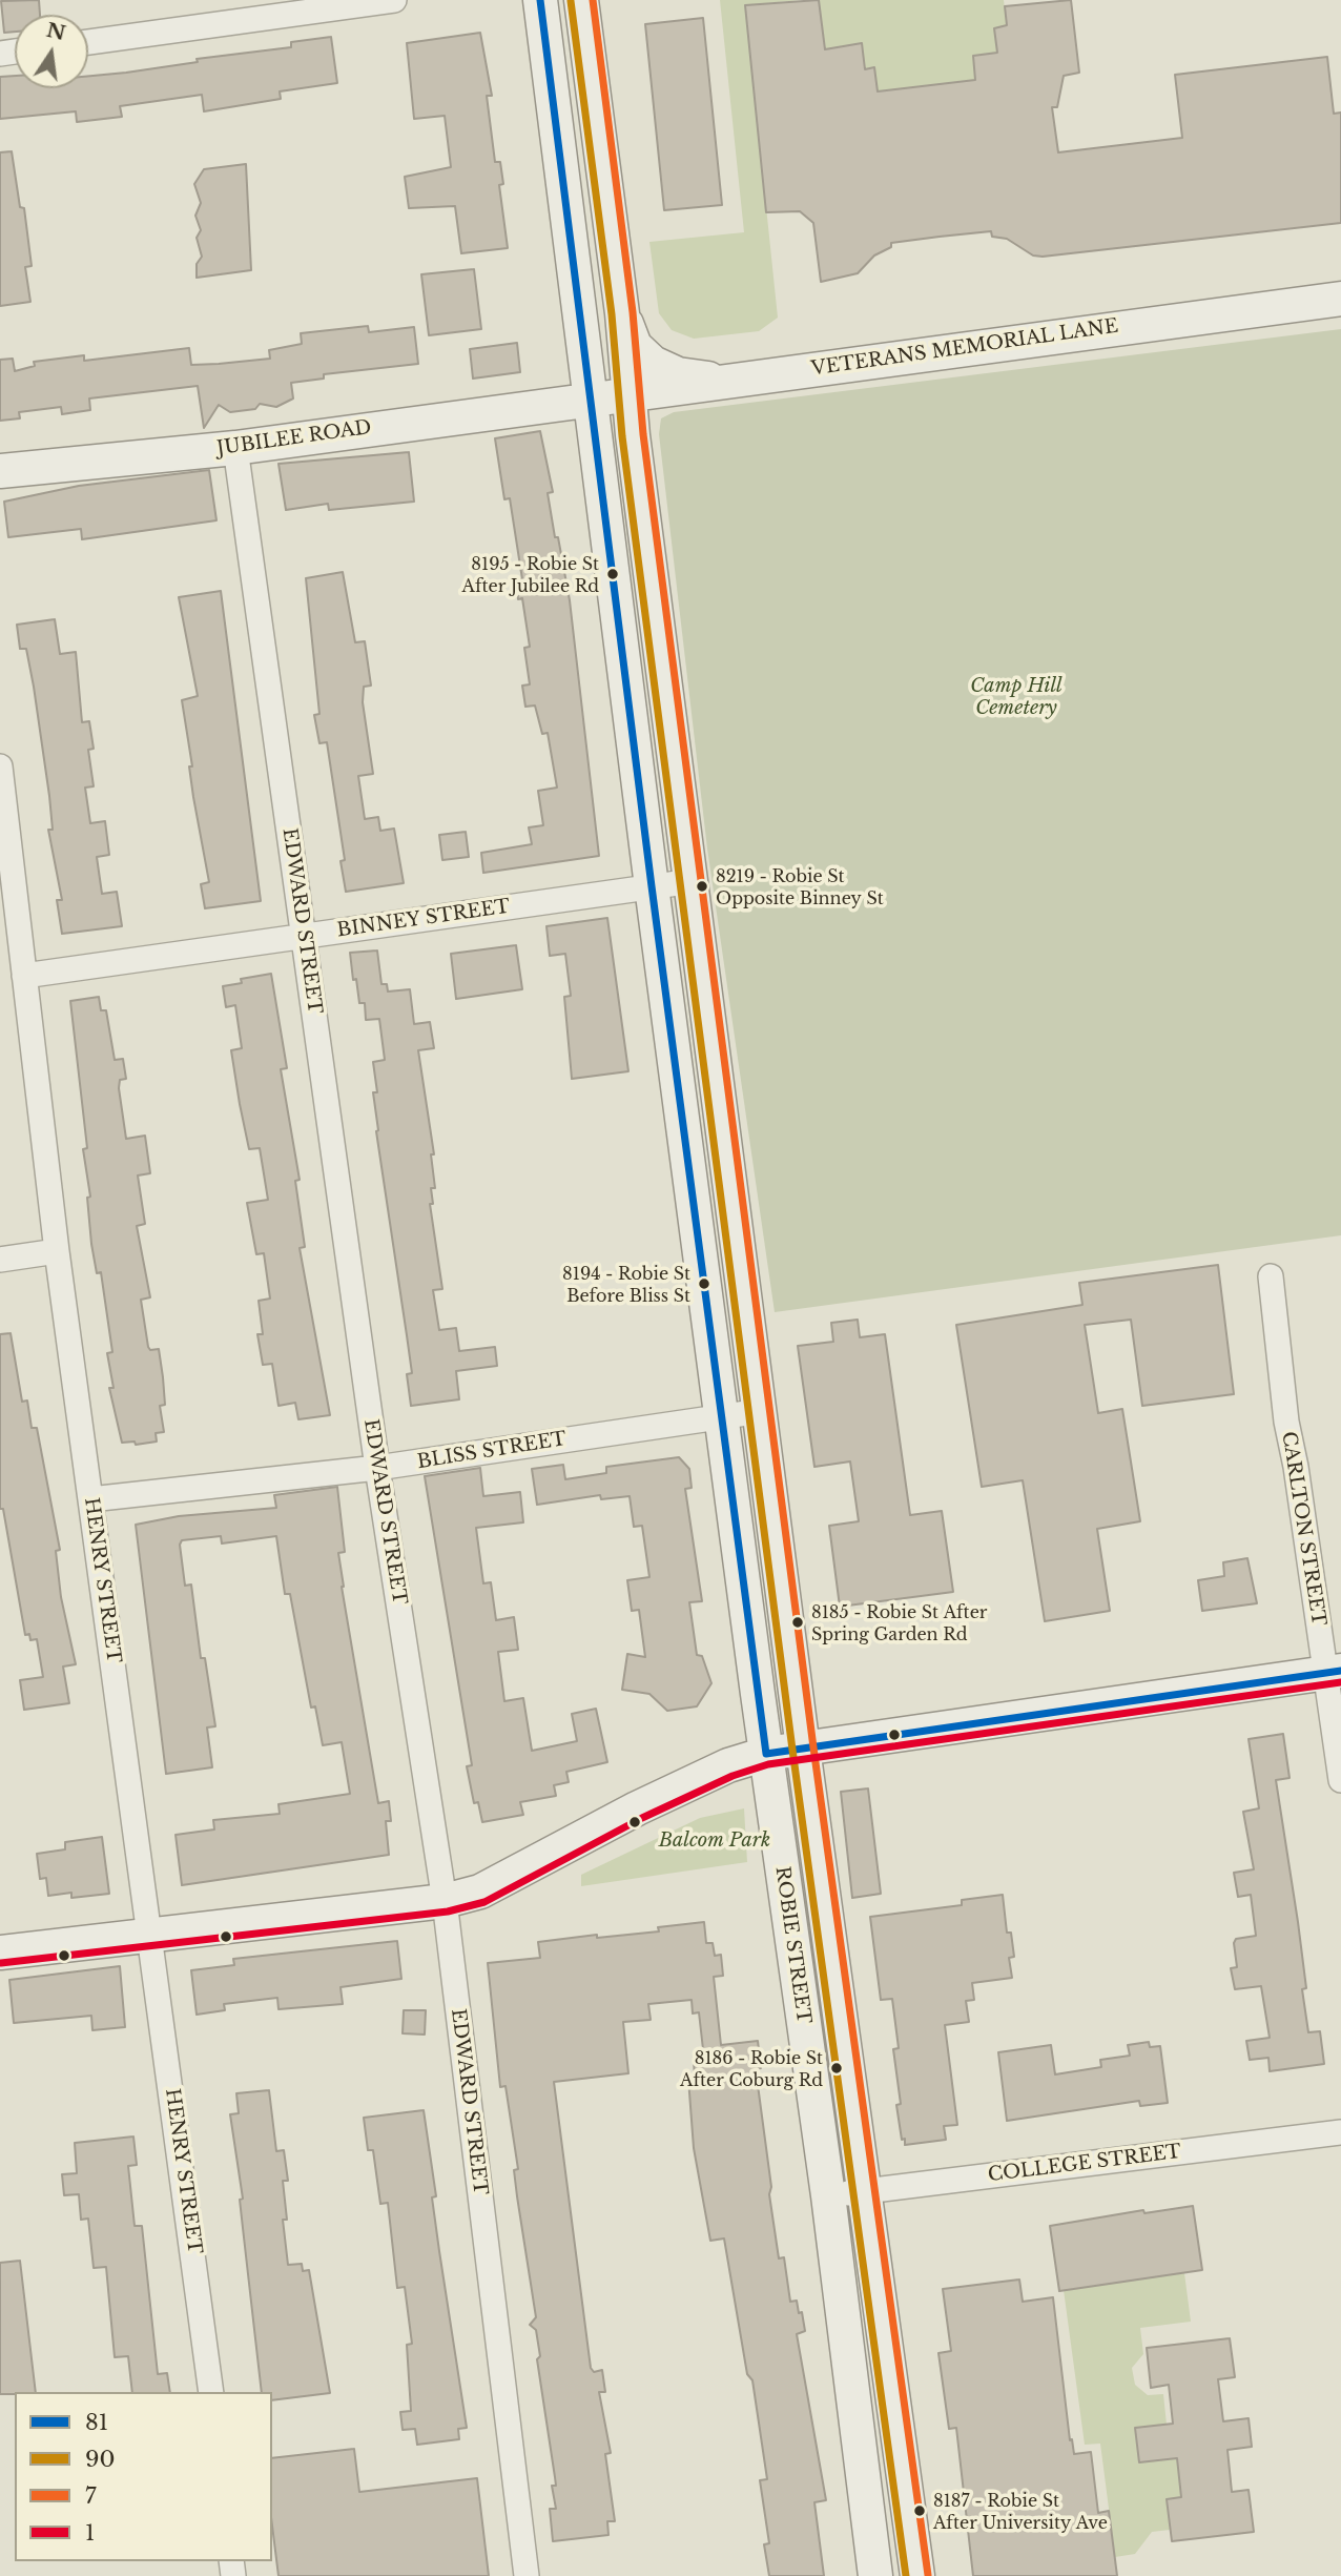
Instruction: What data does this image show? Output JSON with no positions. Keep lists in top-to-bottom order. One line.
{"streets":{"main road":["VETERANS MEMORIAL LANE","JUBILEE ROAD","ROBIE STREET"],"street":["BINNEY STREET","EDWARD STREET","BLISS STREET","CARLTON STREET","HENRY STREET","COLLEGE STREET"]},"crossings":[["VETERANS MEMORIAL LANE","JUBILEE ROAD"],["VETERANS MEMORIAL LANE","ROBIE STREET"],["JUBILEE ROAD","EDWARD STREET"],["JUBILEE ROAD","ROBIE STREET"],["BINNEY STREET","EDWARD STREET"],["BINNEY STREET","HENRY STREET"],["BINNEY STREET","ROBIE STREET"],["EDWARD STREET","BLISS STREET"],["BLISS STREET","HENRY STREET"],["BLISS STREET","ROBIE STREET"],["ROBIE STREET","COLLEGE STREET"]],"parks":["Camp Hill Cemetery","Balcom Park"],"places":["8195 - Robie St After Jubilee Rd","8219 - Robie St Opposite Binney St","8194 - Robie St Before Bliss St","8185 - Robie St After Spring Garden Rd","8186 - Robie St After Coburg Rd","8187 - Robie St After University Ave"],"lines":["transit line 81","transit line 7","transit line 90","transit line 1"],"legend":["81","90","7","1"],"north":"top"}
